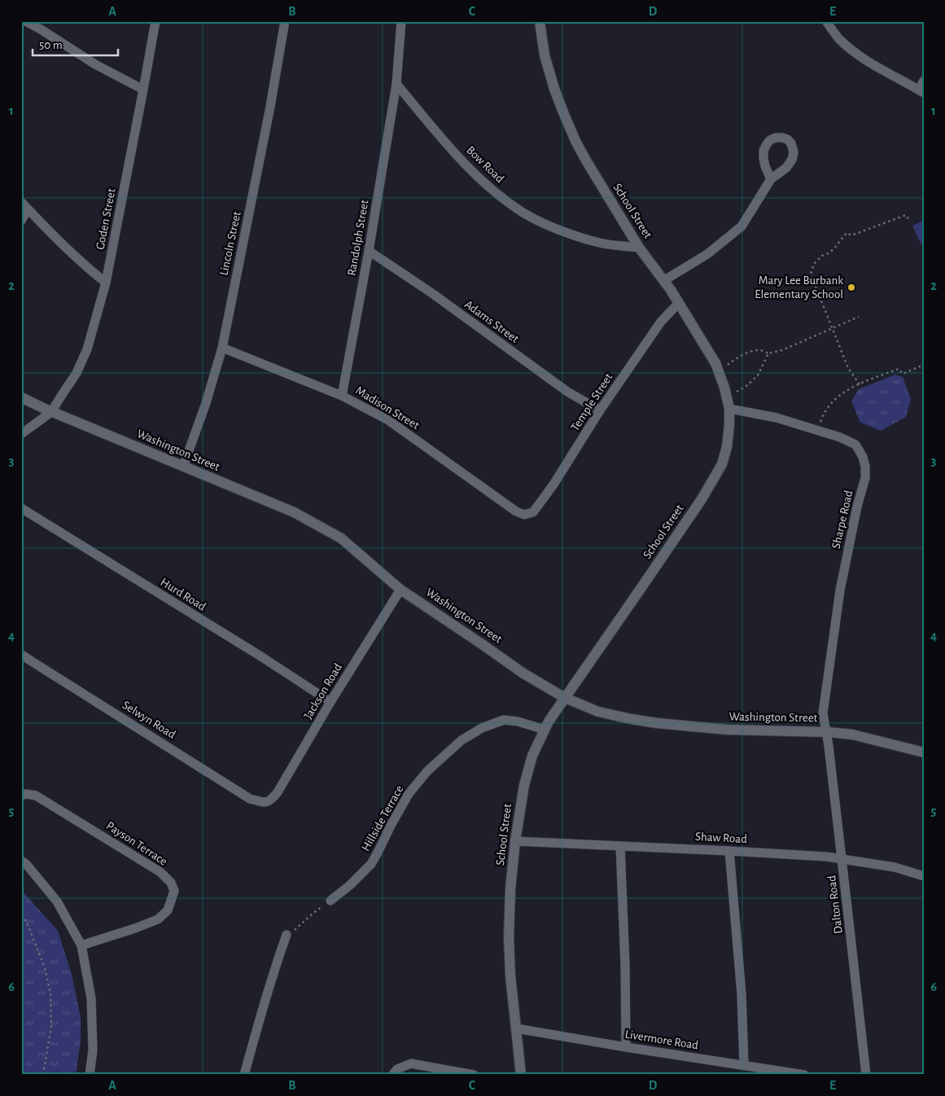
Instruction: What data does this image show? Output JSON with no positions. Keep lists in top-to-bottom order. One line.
{"streets":{"street":["Bow Road","School Street","Goden Street","Randolph Street","Lincoln Street","Adams Street","Temple Street","Madison Street","Washington Street","Sharpe Road","Hurd Road","Jackson Road","Selwyn Road","Hillside Terrace","Shaw Road","Payson Terrace","Dalton Road","Livermore Road"]},"crossings":[["Bow Road","School Street"],["Bow Road","Randolph Street"],["School Street","Temple Street"],["School Street","Washington Street"],["School Street","Sharpe Road"],["School Street","Hillside Terrace"],["School Street","Shaw Road"],["School Street","Livermore Road"],["Goden Street","Washington Street"],["Randolph Street","Adams Street"],["Randolph Street","Madison Street"],["Lincoln Street","Madison Street"],["Lincoln Street","Washington Street"],["Adams Street","Temple Street"],["Temple Street","Madison Street"],["Washington Street","Sharpe Road"],["Washington Street","Jackson Road"],["Washington Street","Dalton Road"],["Sharpe Road","Dalton Road"],["Hurd Road","Jackson Road"],["Jackson Road","Selwyn Road"],["Shaw Road","Dalton Road"]],"places":["Mary Lee Burbank Elementary School"],"scale_bar":"50 m","grid":{"columns":["A","B","C","D","E"],"rows":["1","2","3","4","5","6"]}}
